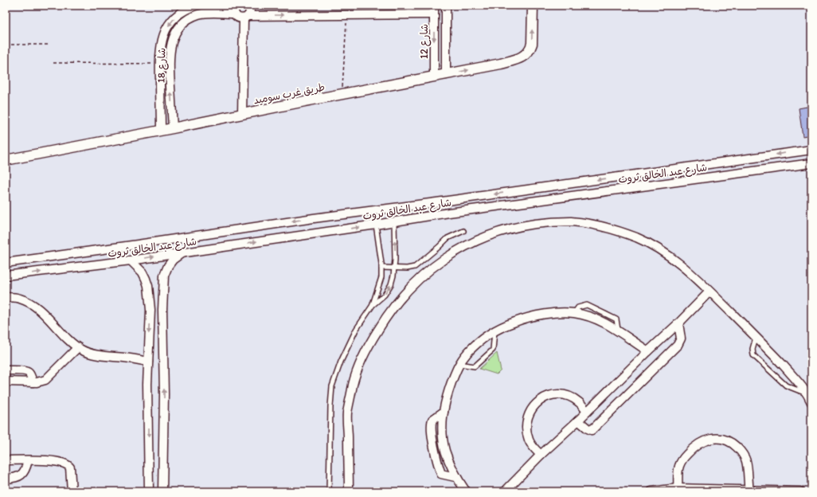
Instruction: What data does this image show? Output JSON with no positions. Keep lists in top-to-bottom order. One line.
{"streets":{"street":["شارع 12","شارع 18","طريق غرب سوميد","شارع عبد الخالق ثروت"]},"crossings":[["شارع 12","طريق غرب سوميد"],["شارع 18","طريق غرب سوميد"]]}
